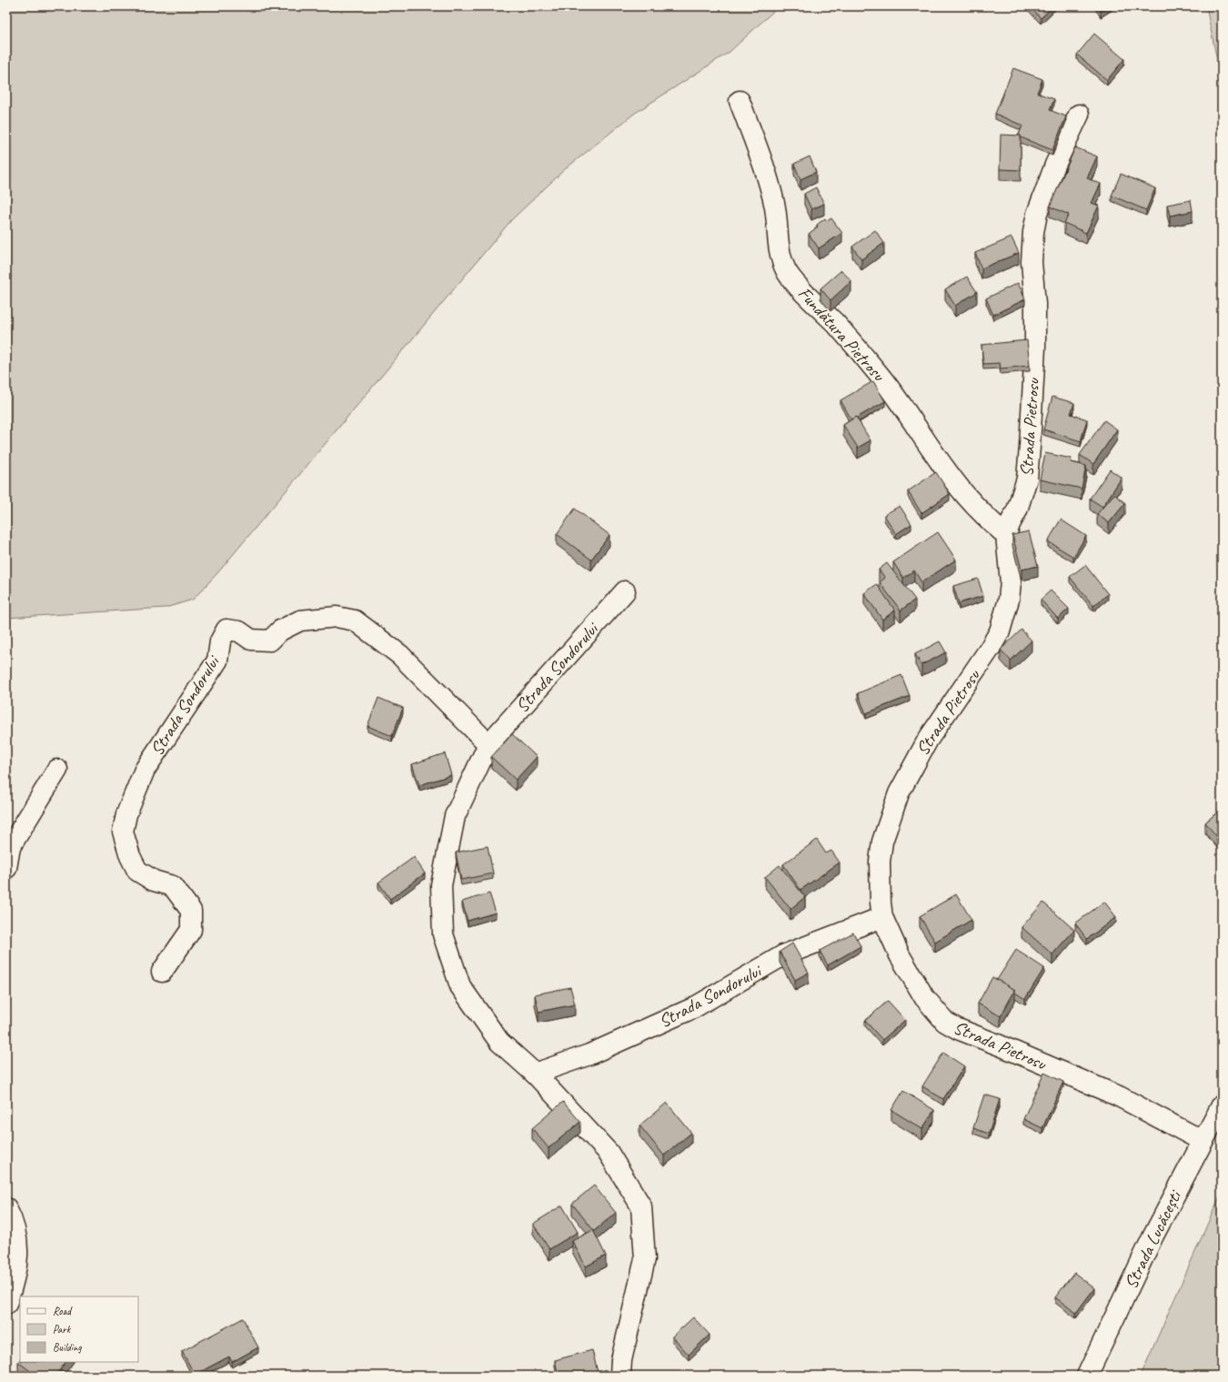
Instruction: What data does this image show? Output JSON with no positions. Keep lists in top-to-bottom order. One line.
{"streets":{"street":["Fundătura Pietrosu","Strada Pietrosu","Strada Sondorului","Strada Lucăcești"]},"crossings":[["Fundătura Pietrosu","Strada Pietrosu"],["Strada Pietrosu","Strada Sondorului"],["Strada Pietrosu","Strada Lucăcești"]],"legend":["Road","Park","Building"]}
